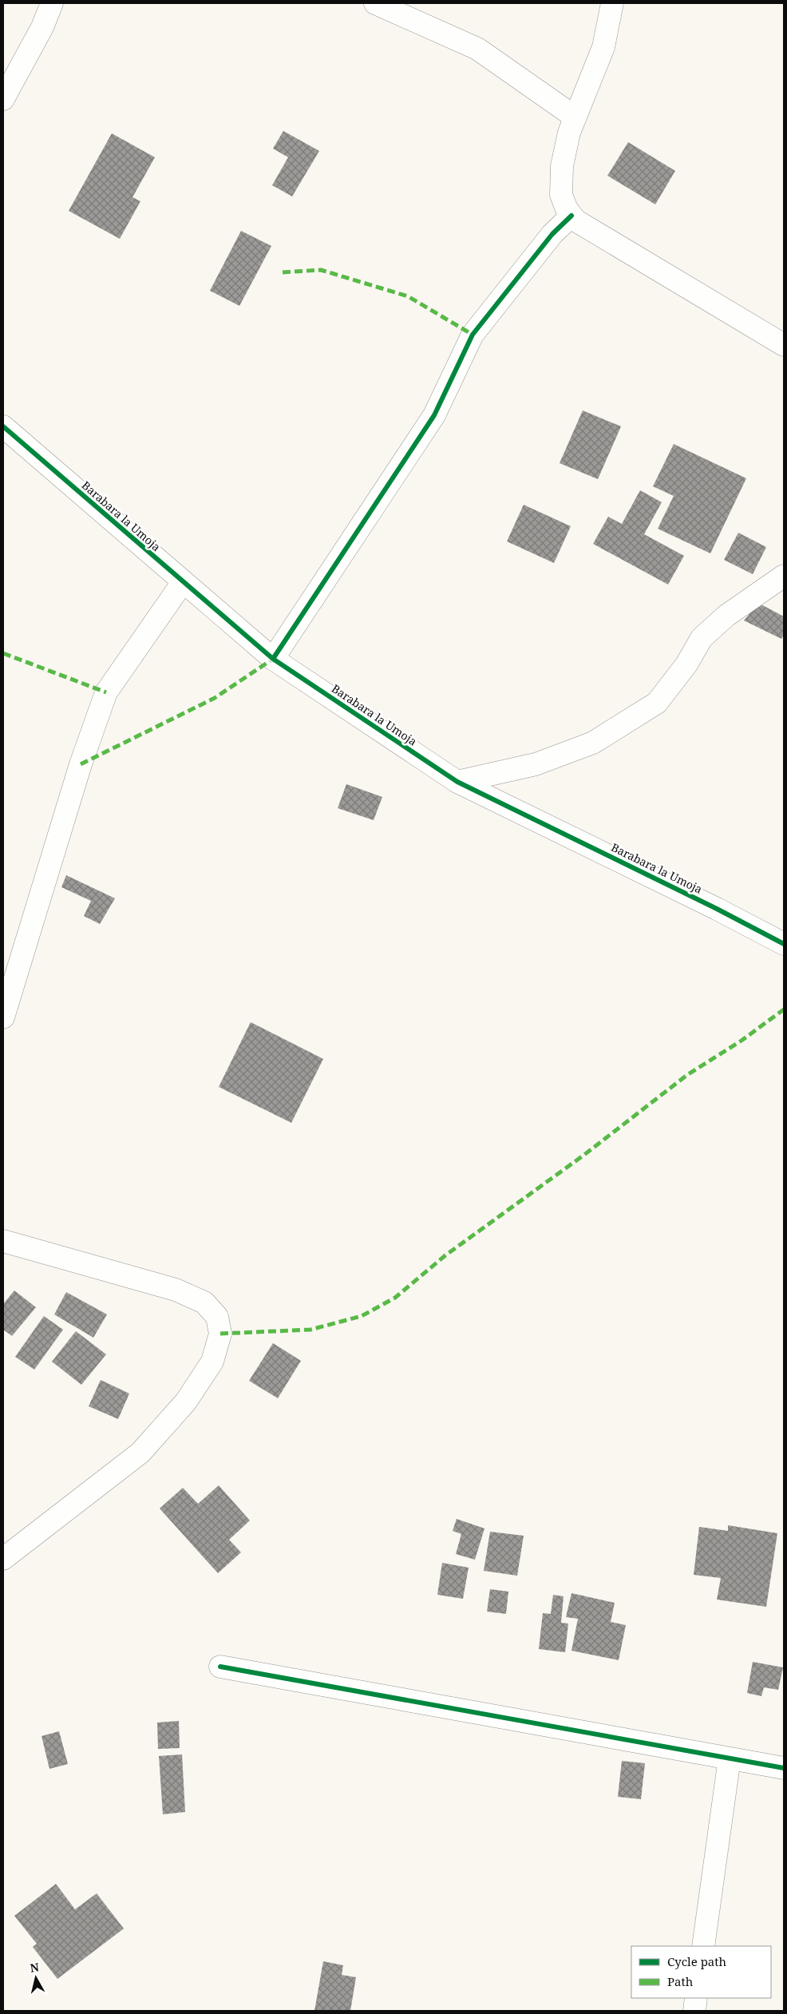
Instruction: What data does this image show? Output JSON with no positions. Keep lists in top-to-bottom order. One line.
{"streets":{"street":["Barabara la Umoja"]},"legend":["Cycle path","Path"],"north":"top"}
